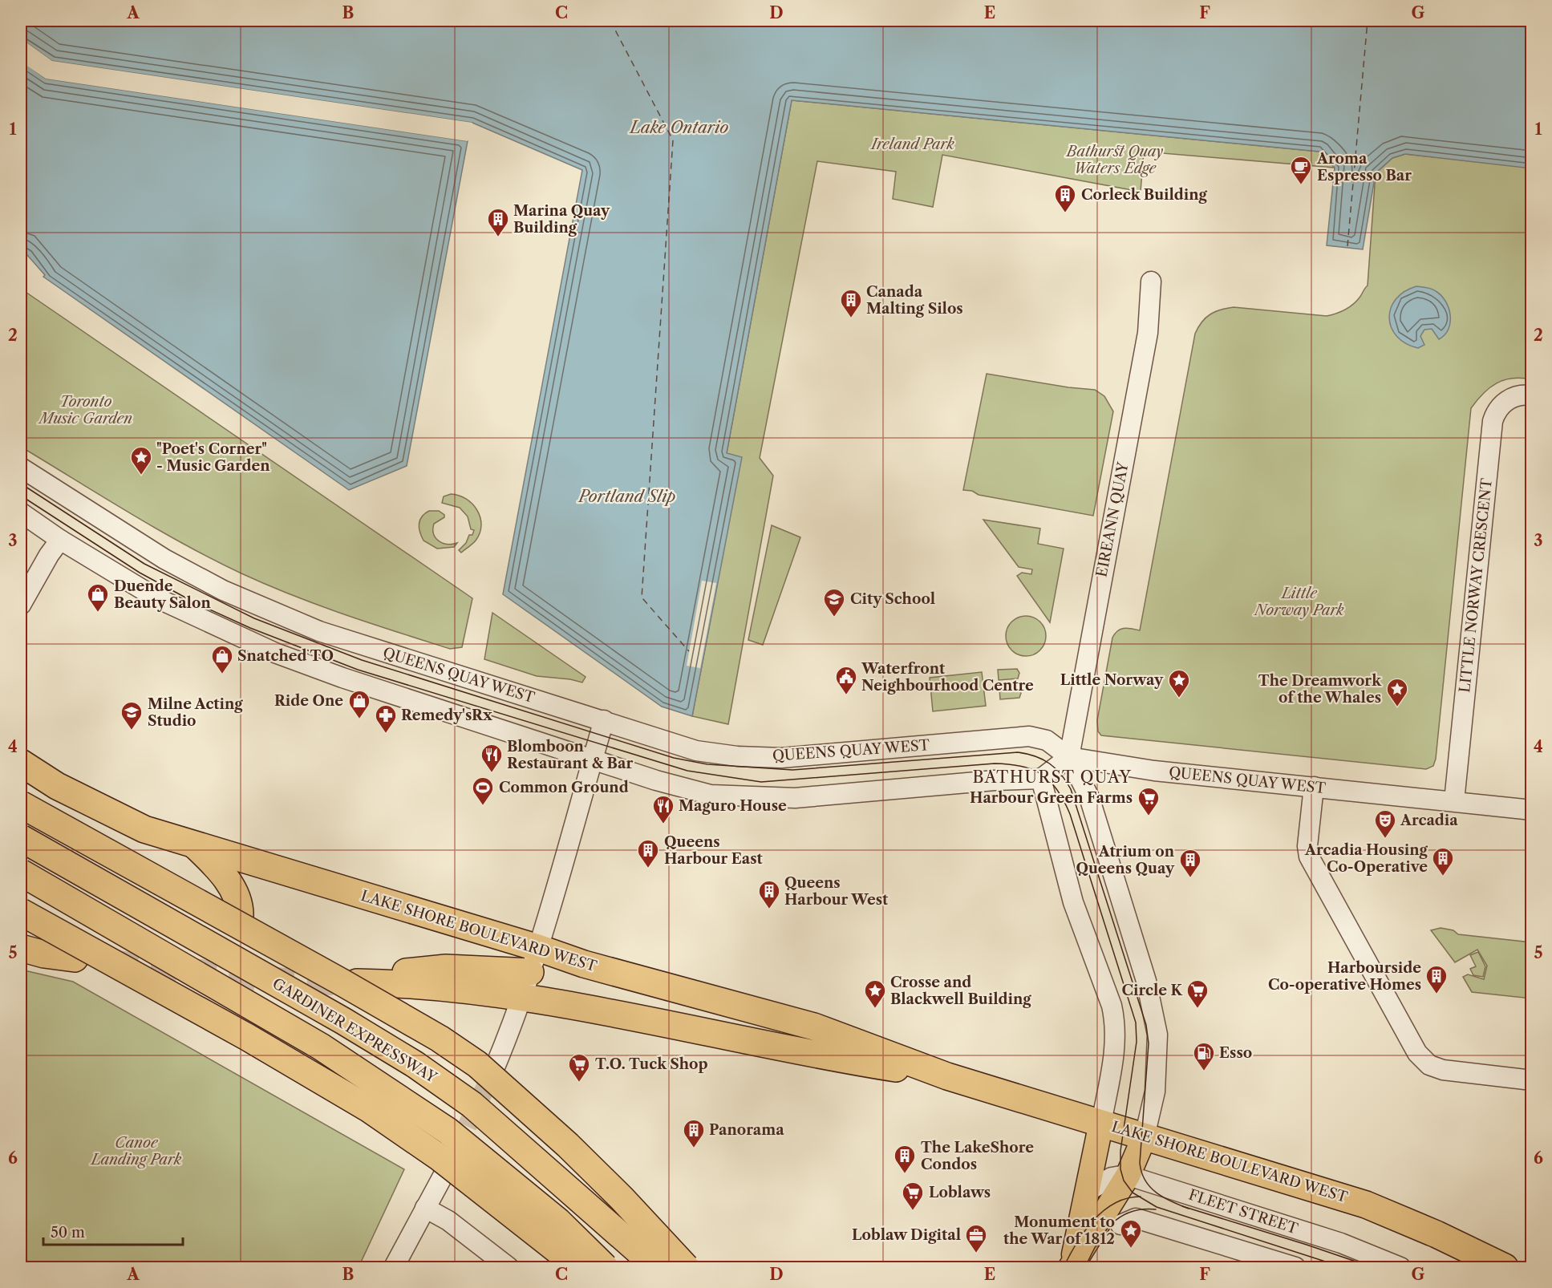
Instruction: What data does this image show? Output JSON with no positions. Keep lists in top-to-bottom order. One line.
{"streets":{"highway":["LAKE SHORE BOULEVARD WEST","GARDINER EXPRESSWAY"],"street":["EIREANN QUAY","LITTLE NORWAY CRESCENT","QUEENS QUAY WEST","FLEET STREET"]},"crossings":[["EIREANN QUAY","QUEENS QUAY WEST"],["LITTLE NORWAY CRESCENT","QUEENS QUAY WEST"]],"districts":["BATHURST QUAY"],"water":["Lake Ontario","Portland Slip"],"parks":["Ireland Park","Bathurst Quay Waters Edge","Toronto Music Garden","Little Norway Park","Canoe Landing Park"],"places":{"cafe":["Aroma Espresso Bar"],"building":["Corleck Building","Marina Quay Building","Canada Malting Silos","Queens Harbour East","Arcadia Housing Co-Operative","Atrium on Queens Quay","Queens Harbour West","Harbourside Co-operative Homes","Panorama","The LakeShore Condos"],"place":["\"Poet's Corner\" - Music Garden","Little Norway","The Dreamwork of the Whales","Crosse and Blackwell Building","Monument to the War of 1812"],"shop":["Duende Beauty Salon","Snatched TO","Ride One"],"school or university":["City School","Milne Acting Studio"],"public building":["Waterfront Neighbourhood Centre"],"pharmacy":["Remedy'sRx"],"restaurant":["Blomboon Restaurant & Bar","Maguro House"],"sports":["Common Ground"],"supermarket":["Harbour Green Farms","Circle K","T.O. Tuck Shop","Loblaws"],"theatre":["Arcadia"],"fuel station":["Esso"],"office":["Loblaw Digital"]},"scale_bar":"50 m","grid":{"columns":["A","B","C","D","E","F","G"],"rows":["1","2","3","4","5","6"]}}
